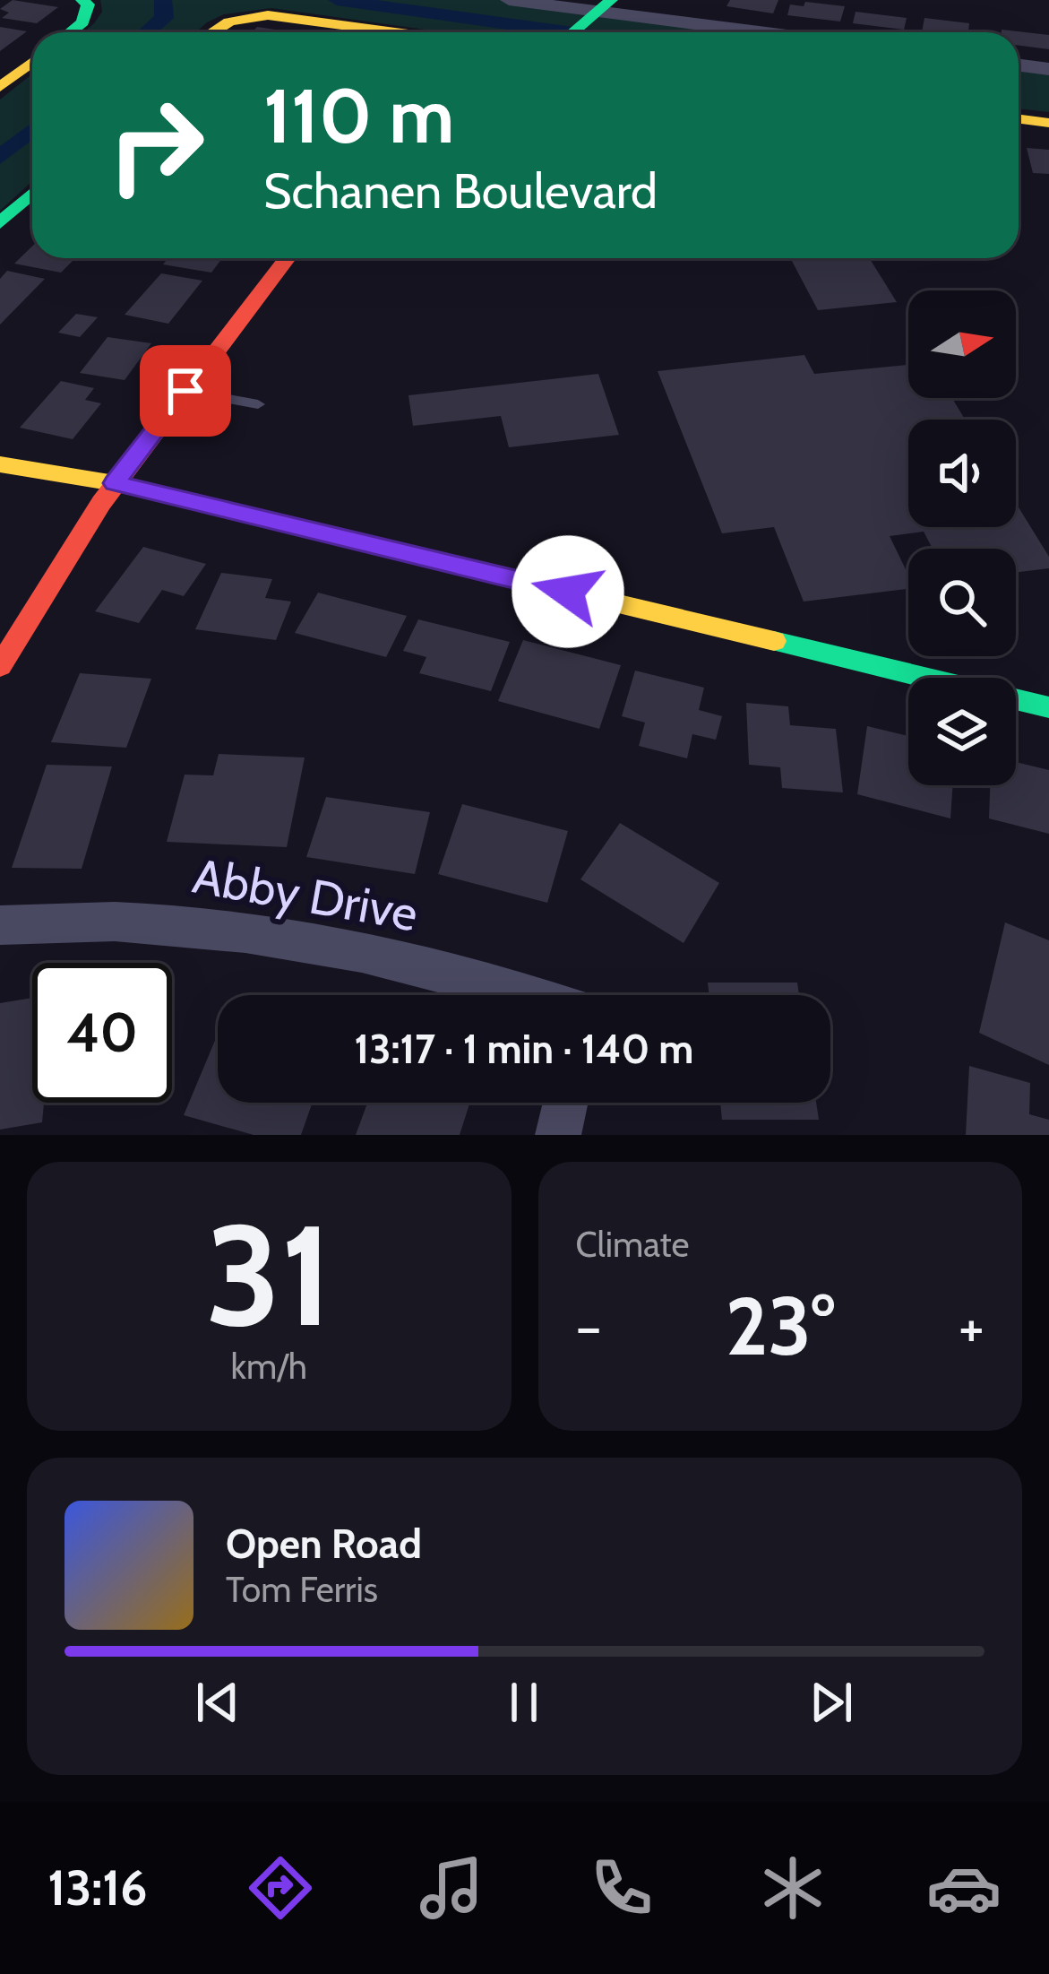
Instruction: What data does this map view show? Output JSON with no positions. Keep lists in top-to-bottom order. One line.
{"streets":{"street":["Abby Drive"]},"north":"right","page":{"turn":["110 m","Schanen Boulevard"],"limit":"40","trip":"13:17 · 1 min · 140 m","tile":[["31","km/h"],"Climate"],"heat":["−","23°","+"],"song":["Open Road","Tom Ferris"],"tabs":"13:16"}}
